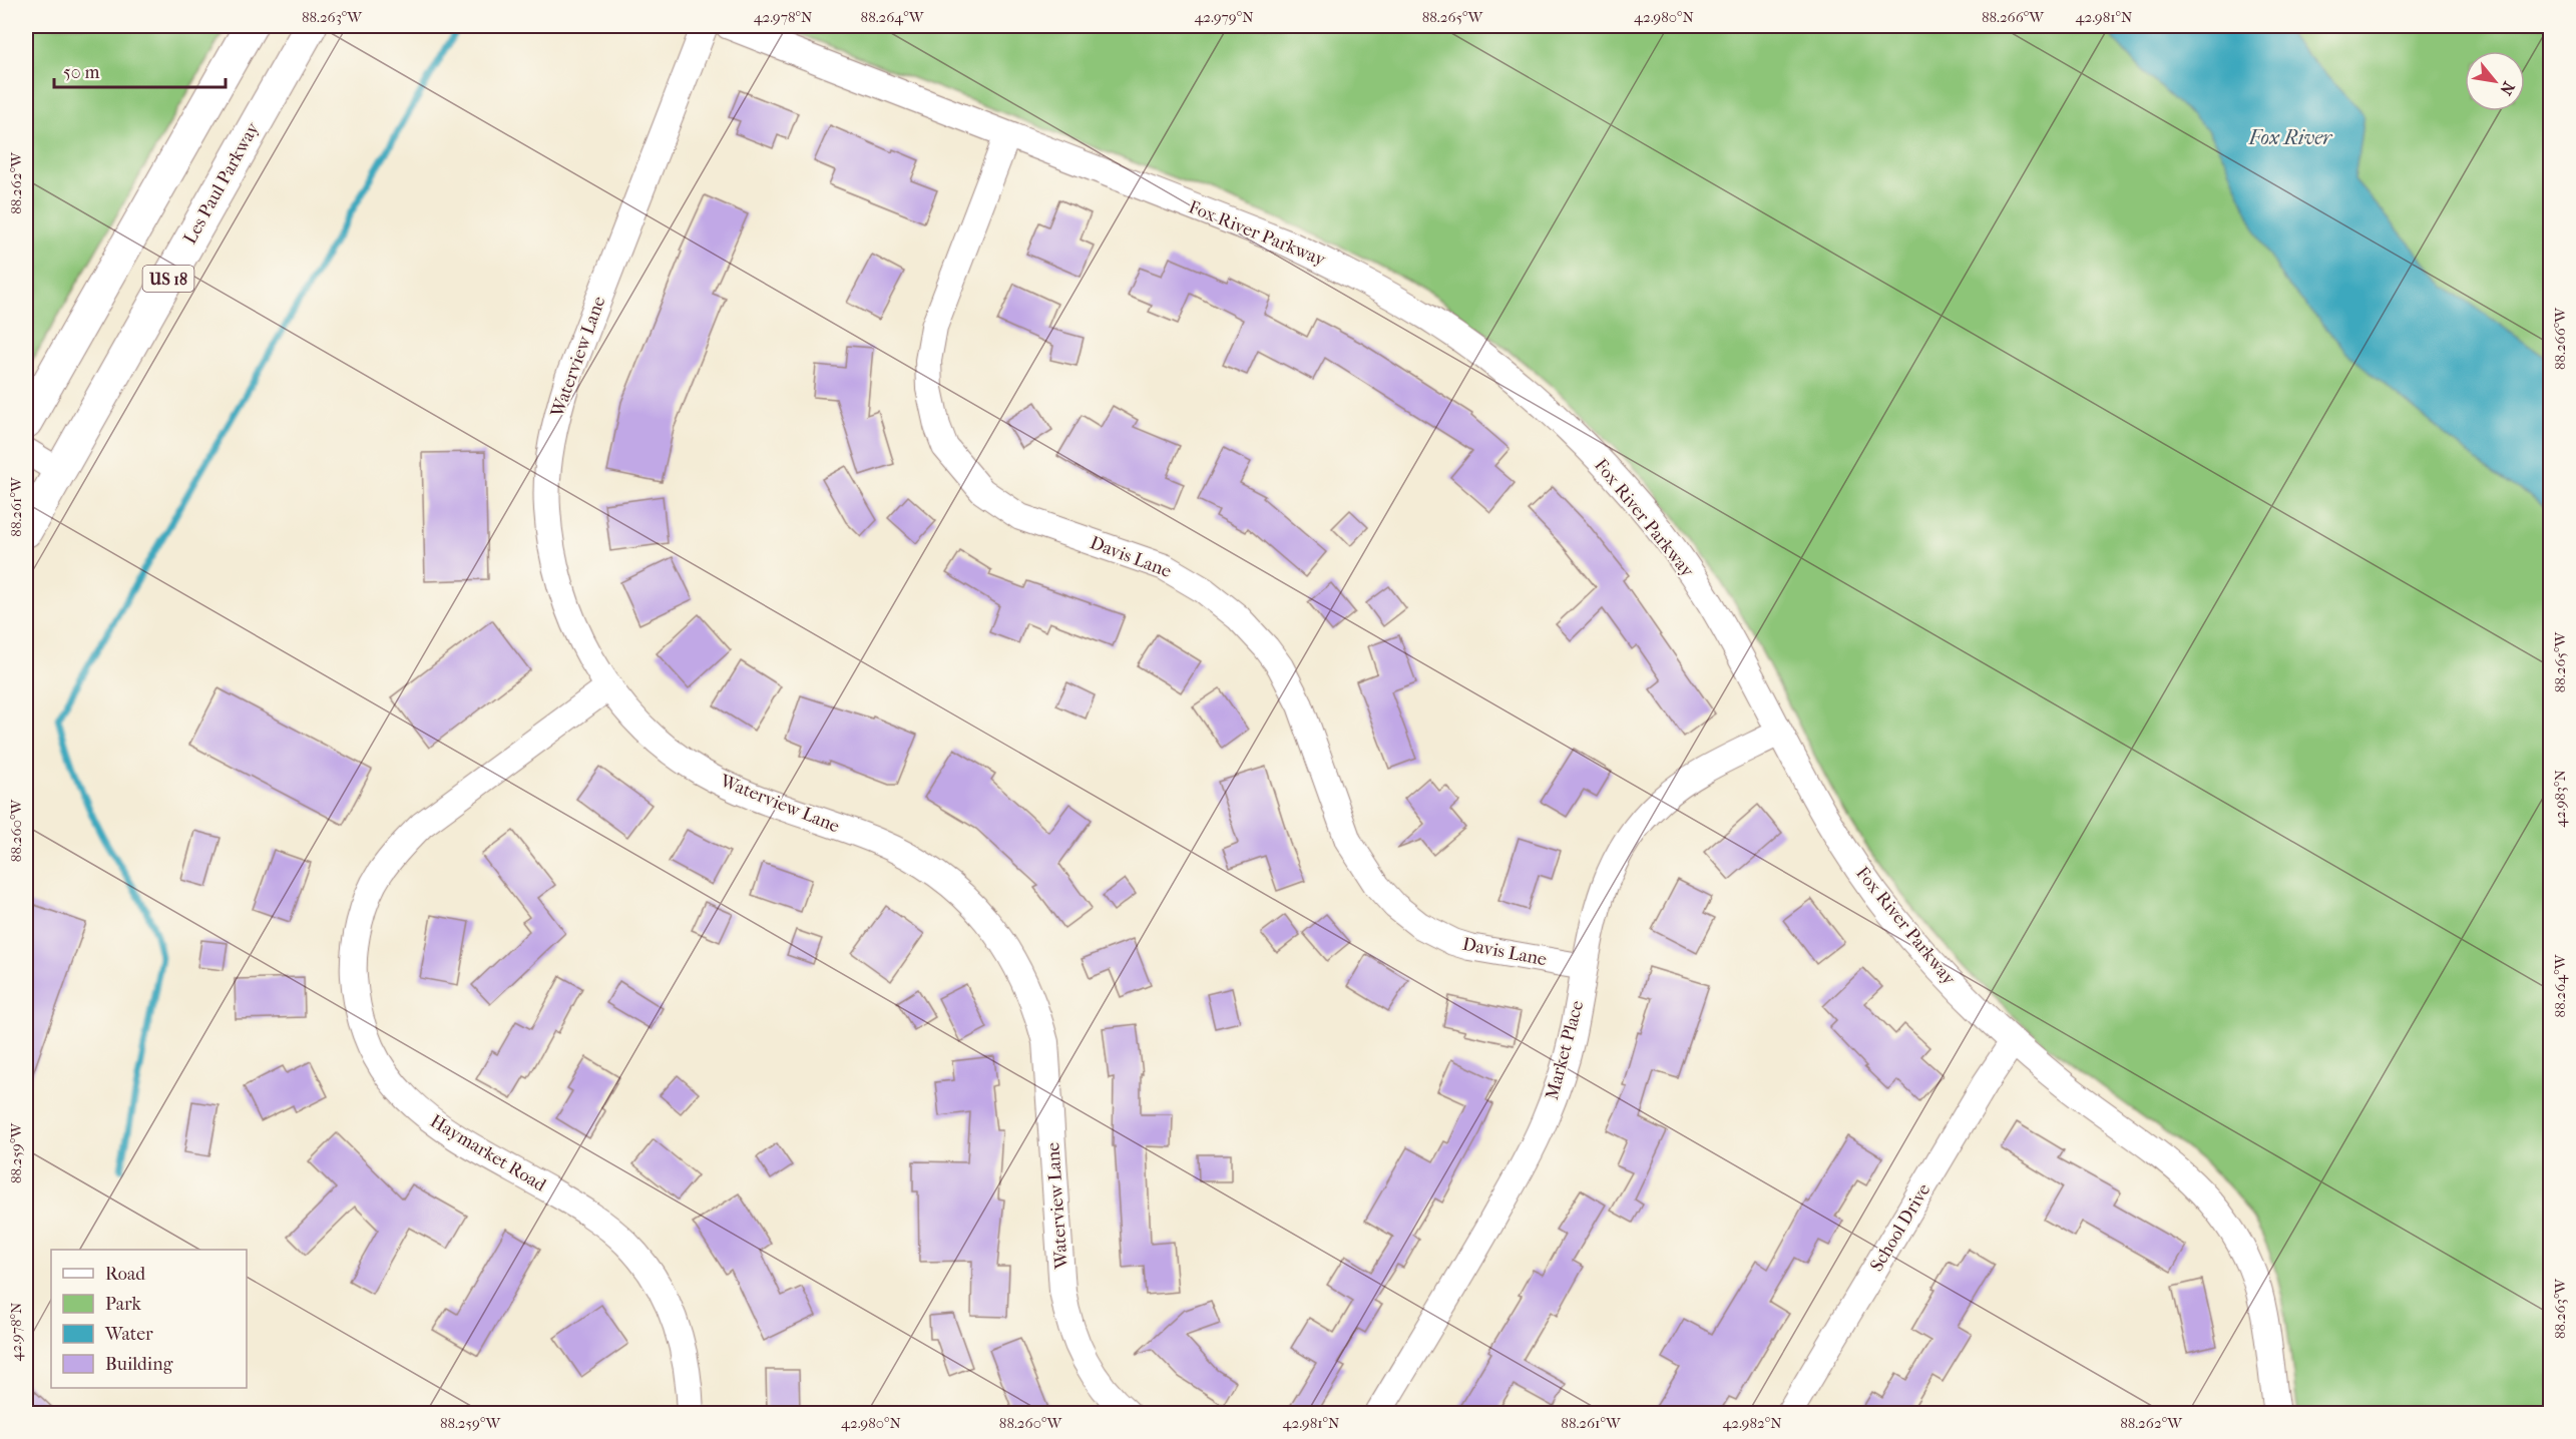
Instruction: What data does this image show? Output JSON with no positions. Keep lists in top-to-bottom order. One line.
{"streets":{"main road":["Les Paul Parkway","US 18"],"street":["Fox River Parkway","Waterview Lane","Davis Lane","Market Place","Haymarket Road","School Drive"]},"crossings":[["Fox River Parkway","Davis Lane"],["Fox River Parkway","Market Place"],["Fox River Parkway","School Drive"],["Waterview Lane","Haymarket Road"],["Davis Lane","Market Place"]],"water":["Fox River"],"legend":["Road","Park","Water","Building"],"scale_bar":"50 m","north":"bottom right","coordinates":["88.263°W","42.978°N","88.264°W","42.979°N","88.265°W","42.980°N","88.266°W","42.981°N","88.262°W","88.261°W","42.983°N","88.260°W","88.259°W","42.982°N"]}
